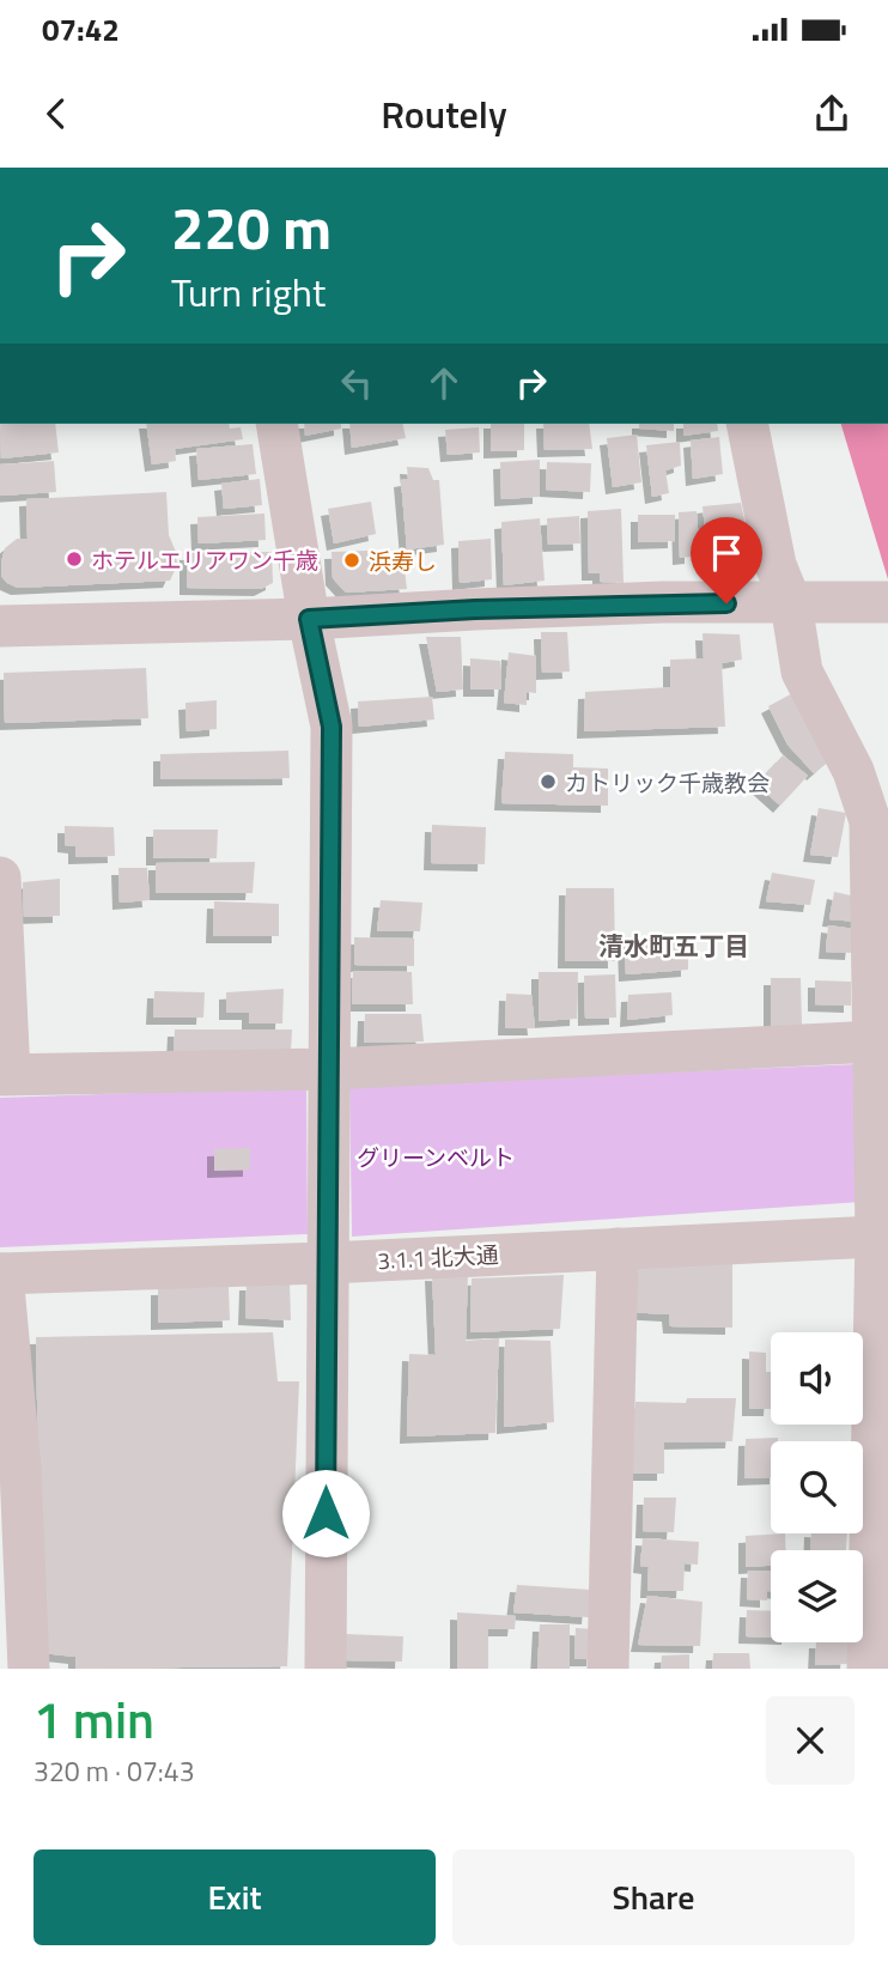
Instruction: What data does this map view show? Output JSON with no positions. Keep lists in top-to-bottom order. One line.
{"streets":{"street":["3.1.1 北大通"]},"districts":["清水町五丁目"],"parks":["グリーンベルト"],"places":["ホテルエリアワン千歳","浜寿し","カトリック千歳教会"],"page":{"status":"07:42","header":"Routely","turn":["220 m","Turn right"],"heading":["1 min","320 m · 07:43"],"buttons":["Exit","Share"]}}
